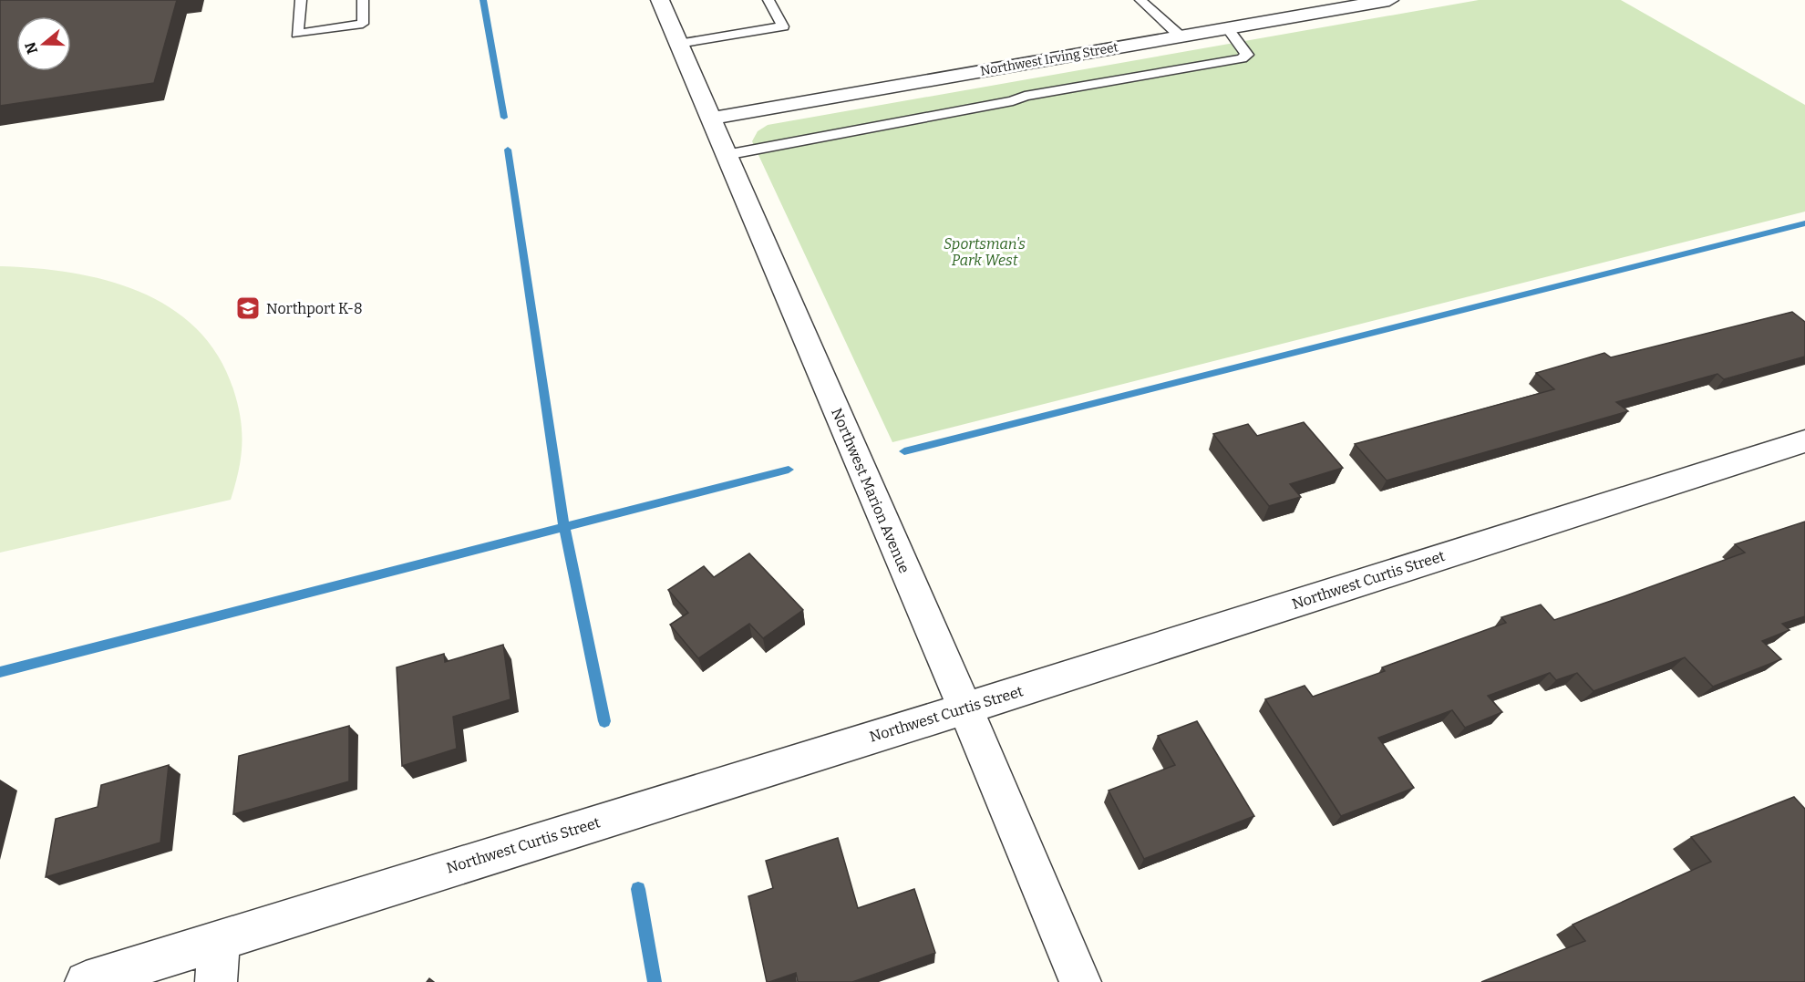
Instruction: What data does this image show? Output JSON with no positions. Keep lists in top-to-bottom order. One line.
{"streets":{"street":["Northwest Irving Street","Northwest Marion Avenue","Northwest Curtis Street"]},"crossings":[["Northwest Irving Street","Northwest Marion Avenue"],["Northwest Marion Avenue","Northwest Curtis Street"]],"parks":["Sportsman's Park West"],"places":{"school or university":["Northport K-8"]},"north":"left"}
